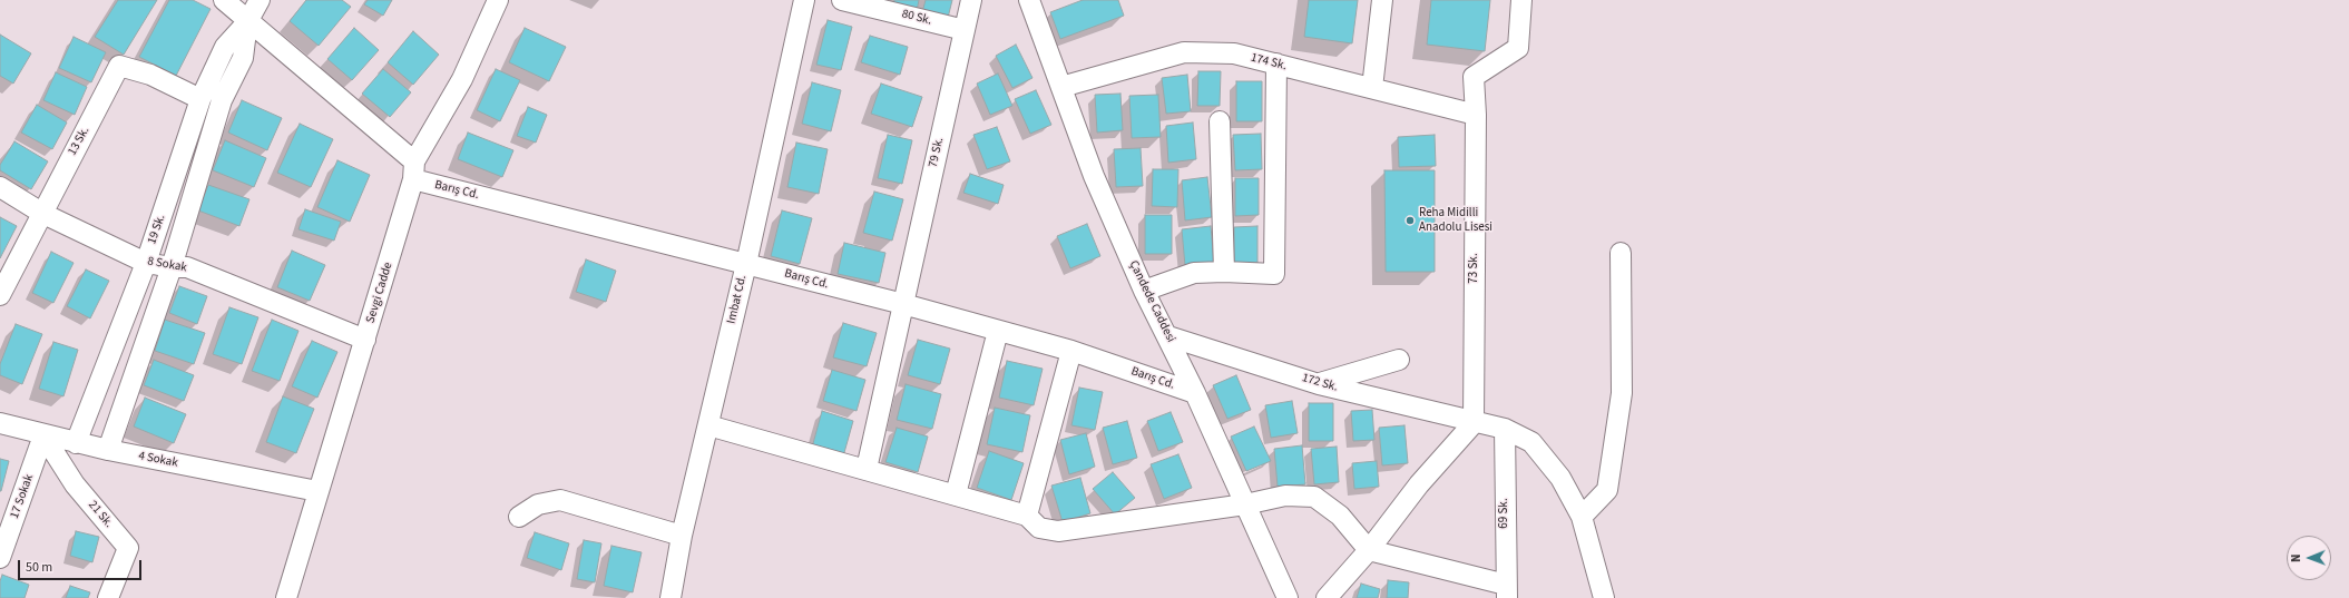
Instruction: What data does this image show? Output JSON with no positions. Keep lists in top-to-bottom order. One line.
{"streets":{"street":["80 Sk.","174 Sk.","13 Sk.","79 Sk.","Barış Cd.","19 Sk.","8 Sokak","73 Sk.","Sevgi Cadde","Imbat Cd.","Çandede Caddesi","172 Sk.","4 Sokak","17 Sokak","69 Sk.","21 Sk."]},"crossings":[["80 Sk.","79 Sk."],["174 Sk.","73 Sk."],["174 Sk.","Çandede Caddesi"],["13 Sk.","19 Sk."],["13 Sk.","8 Sokak"],["79 Sk.","Barış Cd."],["Barış Cd.","19 Sk."],["Barış Cd.","Sevgi Cadde"],["Barış Cd.","Imbat Cd."],["Barış Cd.","Çandede Caddesi"],["19 Sk.","8 Sokak"],["19 Sk.","4 Sokak"],["8 Sokak","Sevgi Cadde"],["73 Sk.","172 Sk."],["Sevgi Cadde","4 Sokak"],["Çandede Caddesi","172 Sk."],["4 Sokak","17 Sokak"],["4 Sokak","21 Sk."],["17 Sokak","21 Sk."]],"places":["Reha Midilli Anadolu Lisesi"],"scale_bar":"50 m","north":"left"}
